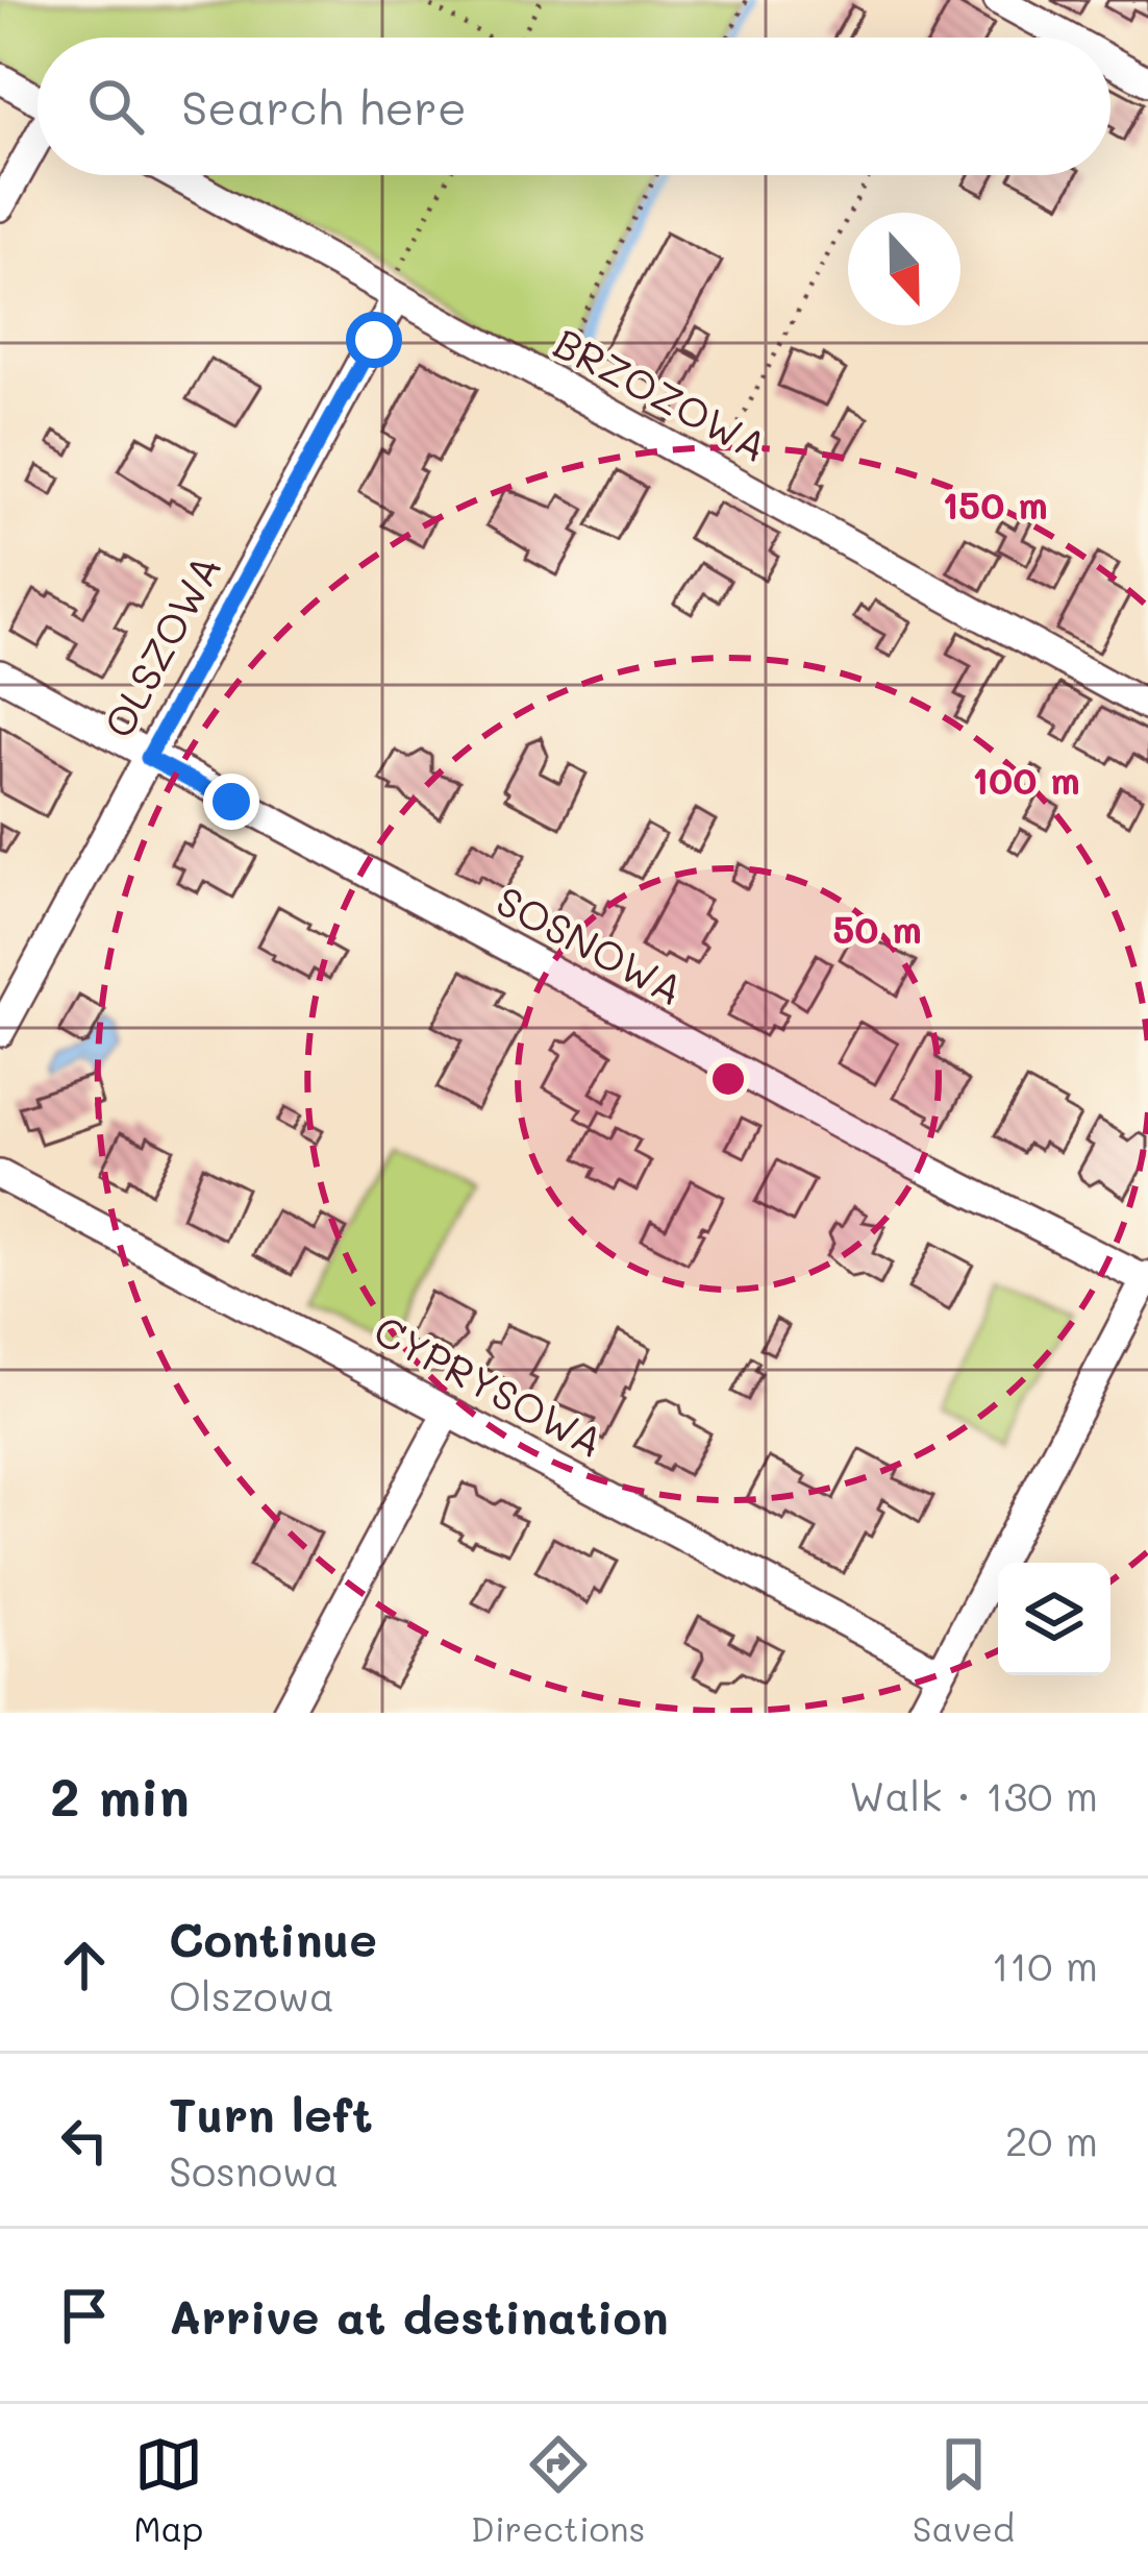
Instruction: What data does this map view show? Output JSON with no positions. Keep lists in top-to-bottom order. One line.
{"streets":{"street":["BRZOZOWA","OLSZOWA","SOSNOWA","CYPRYSOWA"]},"crossings":[["BRZOZOWA","OLSZOWA"],["OLSZOWA","SOSNOWA"]],"north":"bottom","page":{"search":"Search here","heading":["2 min","Walk · 130 m"],"list":[["Continue","Olszowa","110 m"],["Turn left","Sosnowa","20 m"],"Arrive at destination"],"nav":["Map","Directions","Saved"]},"rings":["150 m","100 m","50 m"]}
